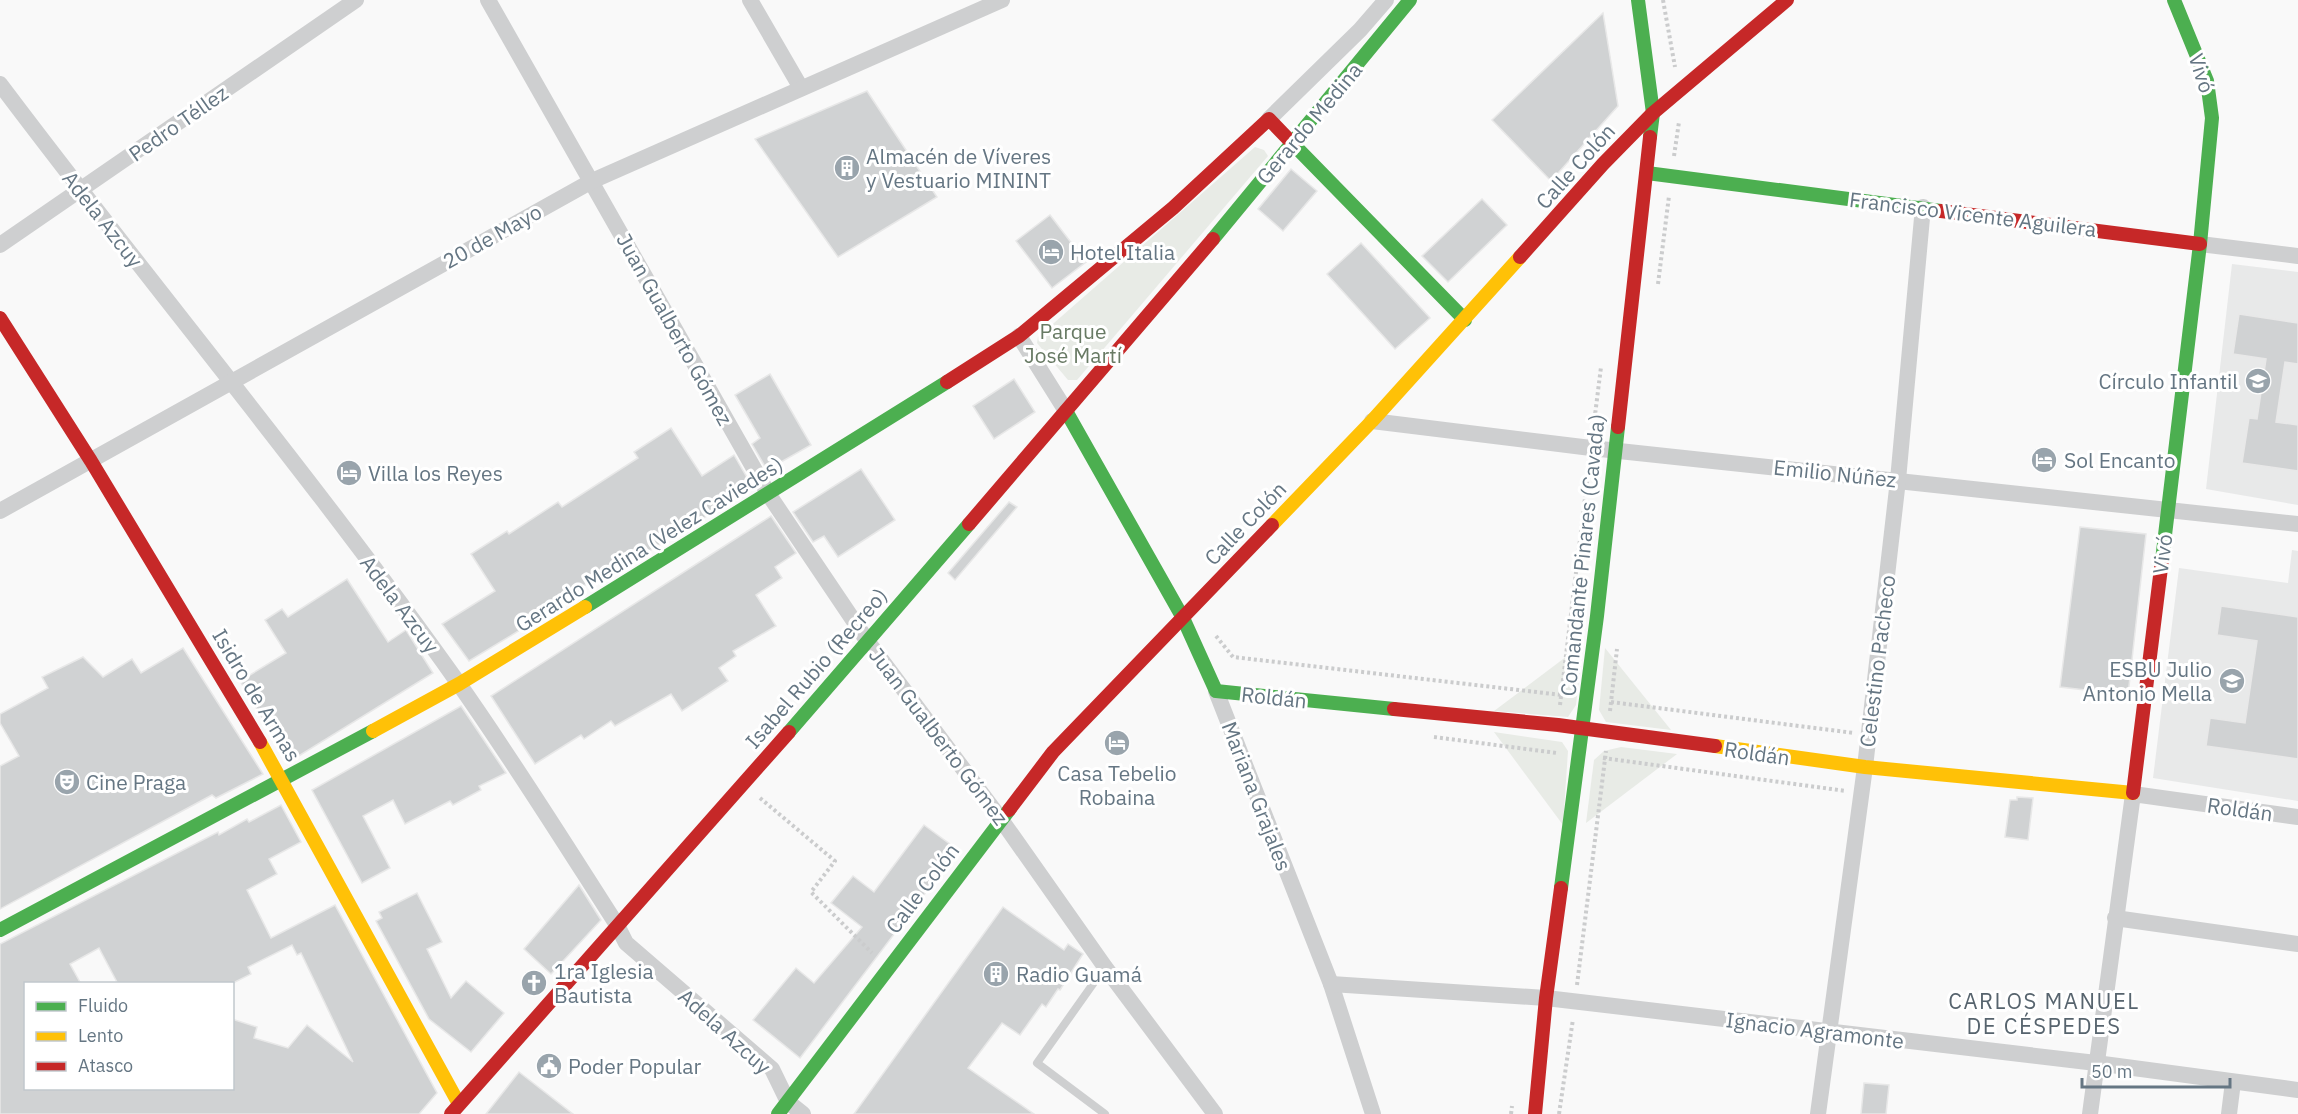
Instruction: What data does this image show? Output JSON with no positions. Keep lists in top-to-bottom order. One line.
{"streets":{"main road":["Vivó","Gerardo Medina","Calle Colón","Francisco Vicente Aguilera","Gerardo Medina (Velez Caviedes)","Comandante Pinares (Cavada)","Isabel Rubio (Recreo)","Isidro de Armas","Roldán","Mariana Grajales"],"street":["Pedro Téllez","Adela Azcuy","20 de Mayo","Juan Gualberto Gómez","Emilio Núñez","Celestino Pacheco","Ignacio Agramonte"]},"crossings":[["Vivó","Francisco Vicente Aguilera"],["Vivó","Emilio Núñez"],["Vivó","Roldán"],["Vivó","Ignacio Agramonte"],["Pedro Téllez","Adela Azcuy"],["Gerardo Medina","Gerardo Medina (Velez Caviedes)"],["Gerardo Medina","Isabel Rubio (Recreo)"],["Calle Colón","Adela Azcuy"],["Calle Colón","Juan Gualberto Gómez"],["Calle Colón","Emilio Núñez"],["Calle Colón","Comandante Pinares (Cavada)"],["Calle Colón","Mariana Grajales"],["Francisco Vicente Aguilera","Comandante Pinares (Cavada)"],["Francisco Vicente Aguilera","Celestino Pacheco"],["Adela Azcuy","20 de Mayo"],["Adela Azcuy","Gerardo Medina (Velez Caviedes)"],["Adela Azcuy","Isabel Rubio (Recreo)"],["20 de Mayo","Juan Gualberto Gómez"],["20 de Mayo","Isidro de Armas"],["Juan Gualberto Gómez","Gerardo Medina (Velez Caviedes)"],["Juan Gualberto Gómez","Isabel Rubio (Recreo)"],["Emilio Núñez","Comandante Pinares (Cavada)"],["Emilio Núñez","Celestino Pacheco"],["Gerardo Medina (Velez Caviedes)","Isidro de Armas"],["Gerardo Medina (Velez Caviedes)","Mariana Grajales"],["Comandante Pinares (Cavada)","Roldán"],["Comandante Pinares (Cavada)","Ignacio Agramonte"],["Celestino Pacheco","Roldán"],["Celestino Pacheco","Ignacio Agramonte"],["Isabel Rubio (Recreo)","Isidro de Armas"],["Isabel Rubio (Recreo)","Mariana Grajales"],["Roldán","Mariana Grajales"],["Mariana Grajales","Ignacio Agramonte"]],"districts":["CARLOS MANUEL DE CÉSPEDES"],"parks":["Parque José Martí"],"places":{"building":["Almacén de Víveres y Vestuario MININT","Radio Guamá"],"hotel":["Hotel Italia","Sol Encanto","Villa los Reyes","Casa Tebelio Robaina"],"school or university":["Círculo Infantil","ESBU Julio Antonio Mella"],"theatre":["Cine Praga"],"church":["1ra Iglesia Bautista"],"public building":["Poder Popular"]},"legend":["Fluido","Lento","Atasco"],"scale_bar":"50 m"}
